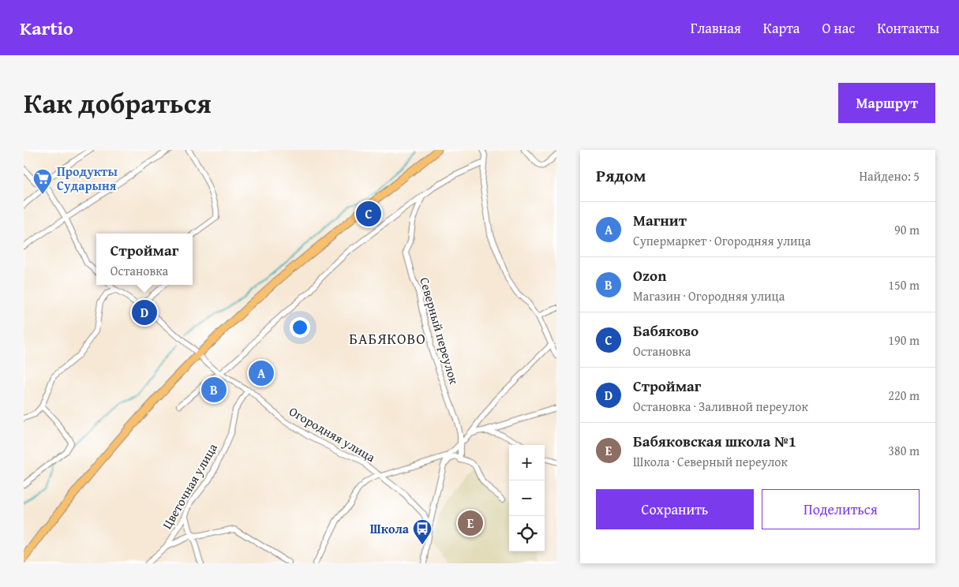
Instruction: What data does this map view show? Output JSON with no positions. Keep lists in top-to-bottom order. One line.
{"streets":{"street":["Северный переулок","Огородняя улица","Цветочная улица"]},"crossings":[["Огородняя улица","Цветочная улица"]],"districts":["БАБЯКОВО"],"places":{"supermarket":["Продукты Сударыня"],"bus stop":["Школа"]},"page":{"header":"Kartio","nav":["Главная","Карта","О нас","Контакты"],"title":"Как добраться","buttons":["Маршрут",["Сохранить","Поделиться"]],"heading":["Рядом","Найдено: 5"],"pins":["C","D","A","B","E"],"list":[{"mark":"A","name":"Магнит","note":"Супермаркет · Огородняя улица","value":"90 m"},{"mark":"B","name":"Ozon","note":"Магазин · Огородняя улица","value":"150 m"},{"mark":"C","name":"Бабяково","note":"Остановка","value":"190 m"},{"mark":"D","name":"Строймаг","note":"Остановка · Заливной переулок","value":"220 m"},{"mark":"E","name":"Бабяковская школа №1","note":"Школа · Северный переулок","value":"380 m"}],"popup":["Строймаг","Остановка"],"map_buttons":["+","−"]}}
